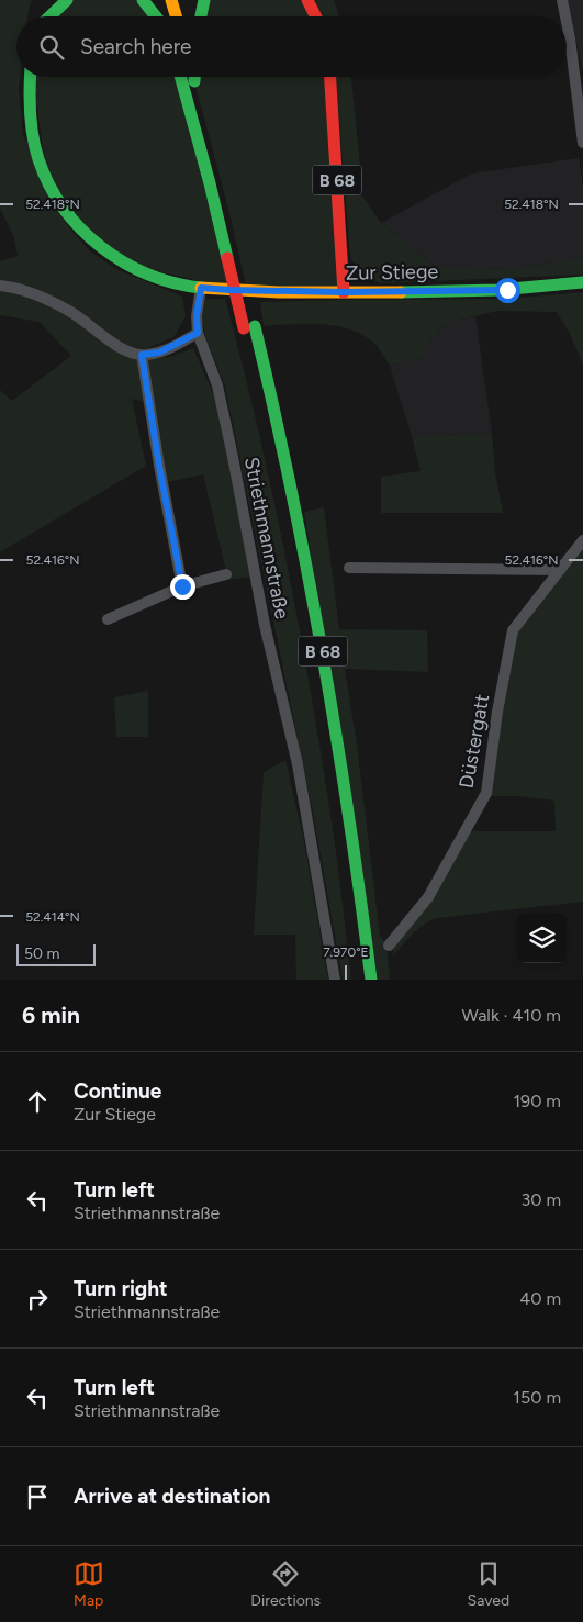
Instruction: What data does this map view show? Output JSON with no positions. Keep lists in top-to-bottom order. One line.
{"streets":{"main road":["B 68","Zur Stiege"],"street":["Striethmannstraße","Düstergatt"]},"crossings":[["B 68","Zur Stiege"],["Zur Stiege","Striethmannstraße"]],"scale_bar":"50 m","page":{"search":"Search here","scale":"50 m","heading":["6 min","Walk · 410 m"],"list":[["Continue","Zur Stiege","190 m"],["Turn left","Striethmannstraße","30 m"],["Turn right","Striethmannstraße","40 m"],["Turn left","Striethmannstraße","150 m"],"Arrive at destination"],"nav":["Map","Directions","Saved"]},"coordinates":["52.418°N","52.416°N","52.414°N","7.970°E"]}
